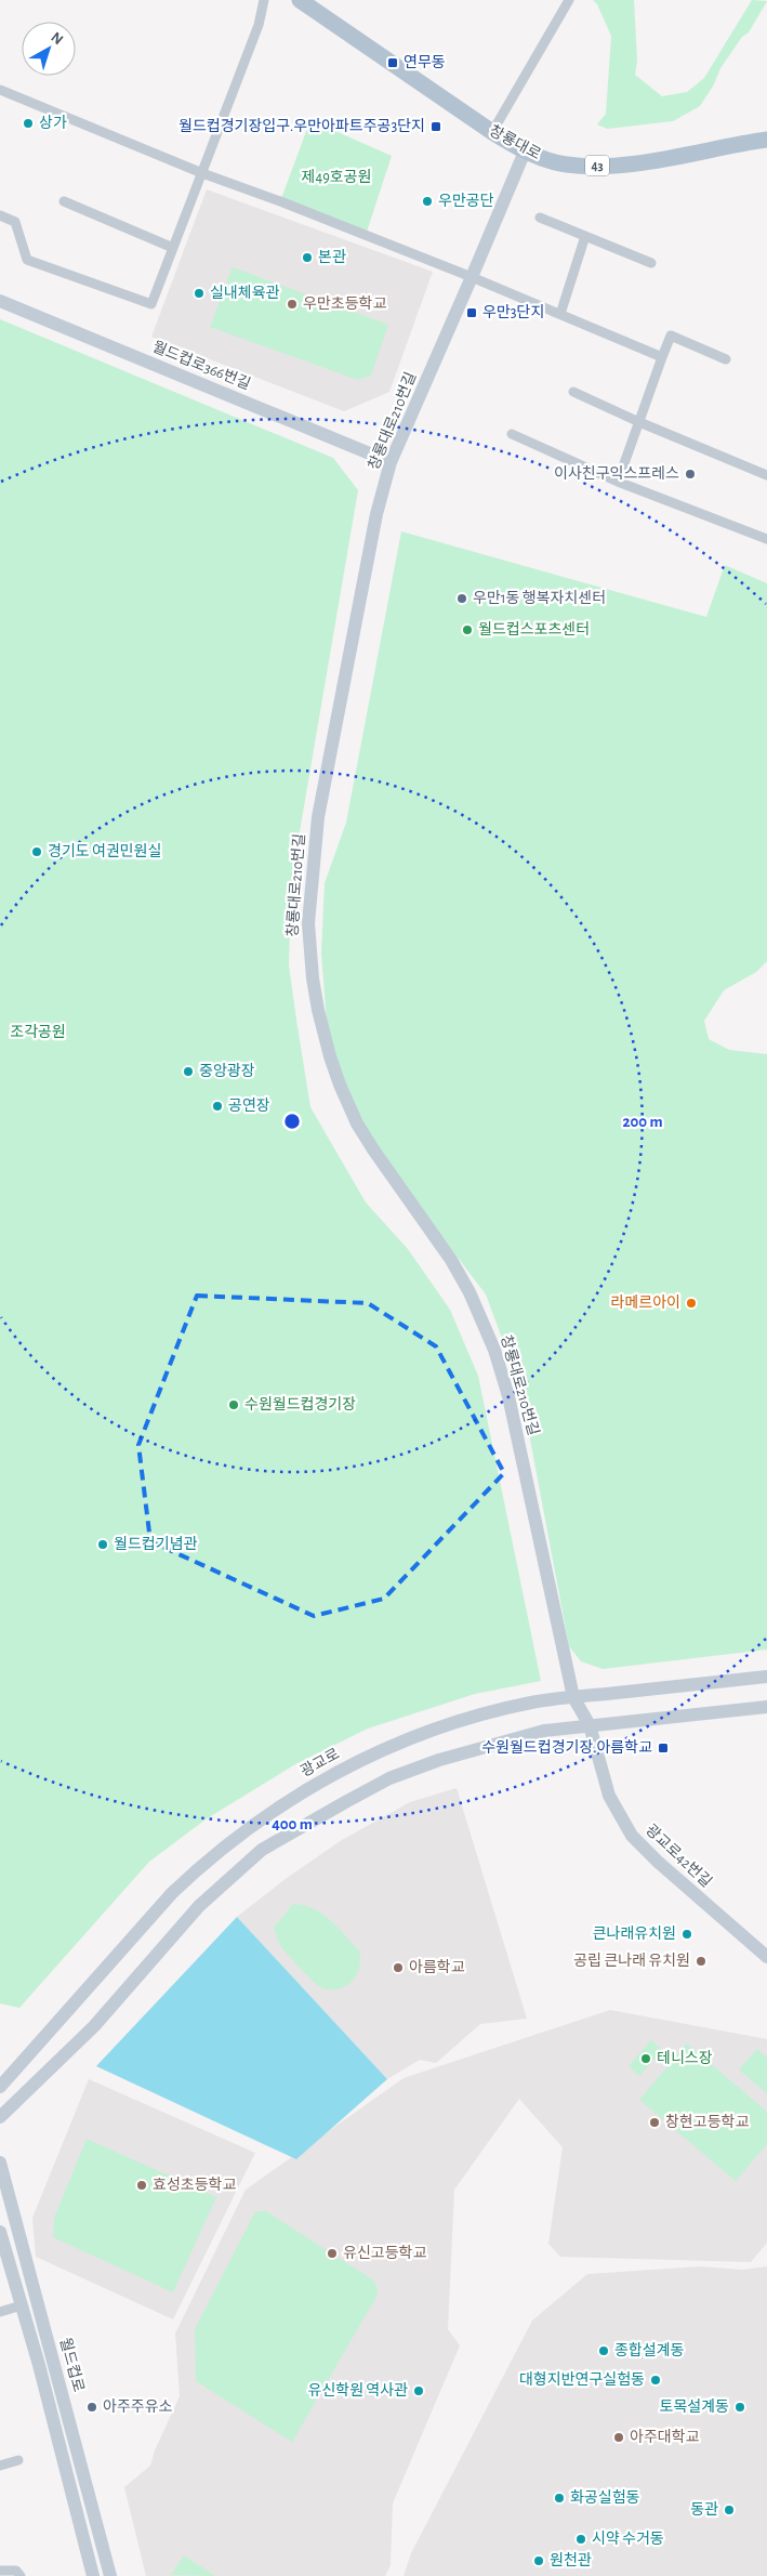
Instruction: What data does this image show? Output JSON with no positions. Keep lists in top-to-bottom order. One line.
{"streets":{"main road":["창룡대로","43"],"street":["월드컵로366번길","창룡대로210번길","광교로","광교로42번길","월드컵로"]},"crossings":[["창룡대로","창룡대로210번길"],["월드컵로366번길","창룡대로210번길"],["창룡대로210번길","광교로"],["창룡대로210번길","광교로42번길"],["광교로","광교로42번길"]],"parks":["제49호공원","조각공원"],"places":{"transit":["연무동","월드컵경기장입구.우만아파트주공3단지","우만3단지","수원월드컵경기장.아름학교"],"other":["상가","우만공단","본관","실내체육관","우만초등학교","이사친구익스프레스","우만1동 행복자치센터","월드컵스포츠센터","경기도 여권민원실","중앙광장","공연장","라메르아이","수원월드컵경기장","월드컵기념관","큰나래유치원","공립 큰나래 유치원","아름학교","테니스장","창현고등학교","효성초등학교","유신고등학교","종합설계동","대형지반연구실험동","유신학원 역사관","아주주유소","토목설계동","아주대학교","화공실험동","동관","시약 수거동","원천관"]},"north":"top right","rings":["200 m","400 m"]}
